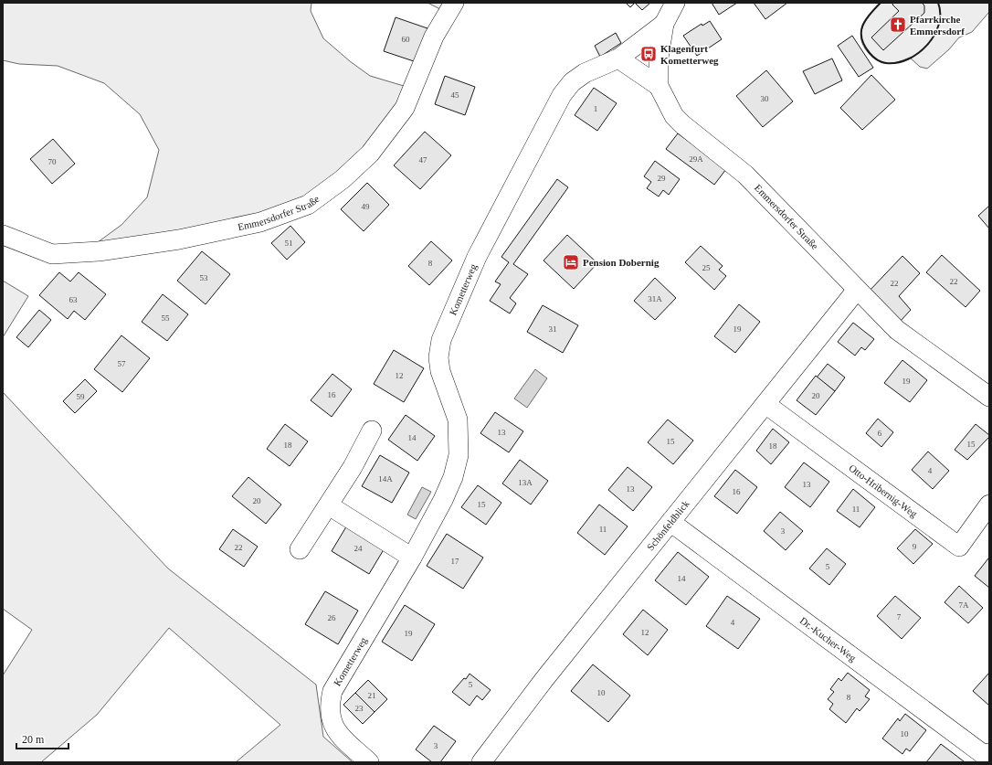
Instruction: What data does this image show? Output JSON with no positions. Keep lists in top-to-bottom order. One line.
{"streets":{"street":["Emmersdorfer Straße","Kometterweg","Otto-Hribernig-Weg","Schönfeldblick","Dr.-Kucher-Weg"]},"crossings":[["Emmersdorfer Straße","Kometterweg"],["Emmersdorfer Straße","Schönfeldblick"],["Otto-Hribernig-Weg","Schönfeldblick"],["Schönfeldblick","Dr.-Kucher-Weg"]],"places":{"church":["Pfarrkirche Emmersdorf"],"bus stop":["Klagenfurt Kometterweg"],"hotel":["Pension Dobernig"]},"house_numbers":["60","45","30","1","29A","47","70","29","49","51","8","25","53","22","22","31A","63","55","31","19","57","12","19","16","20","59","13","6","14","15","15","18","18","4","14A","13A","13","13","16","20","15","11","11","3","9","22","24","17","5","14","7A","7","26","4","12","19","5","10","21","8","23","10","3"],"scale_bar":"20 m"}
